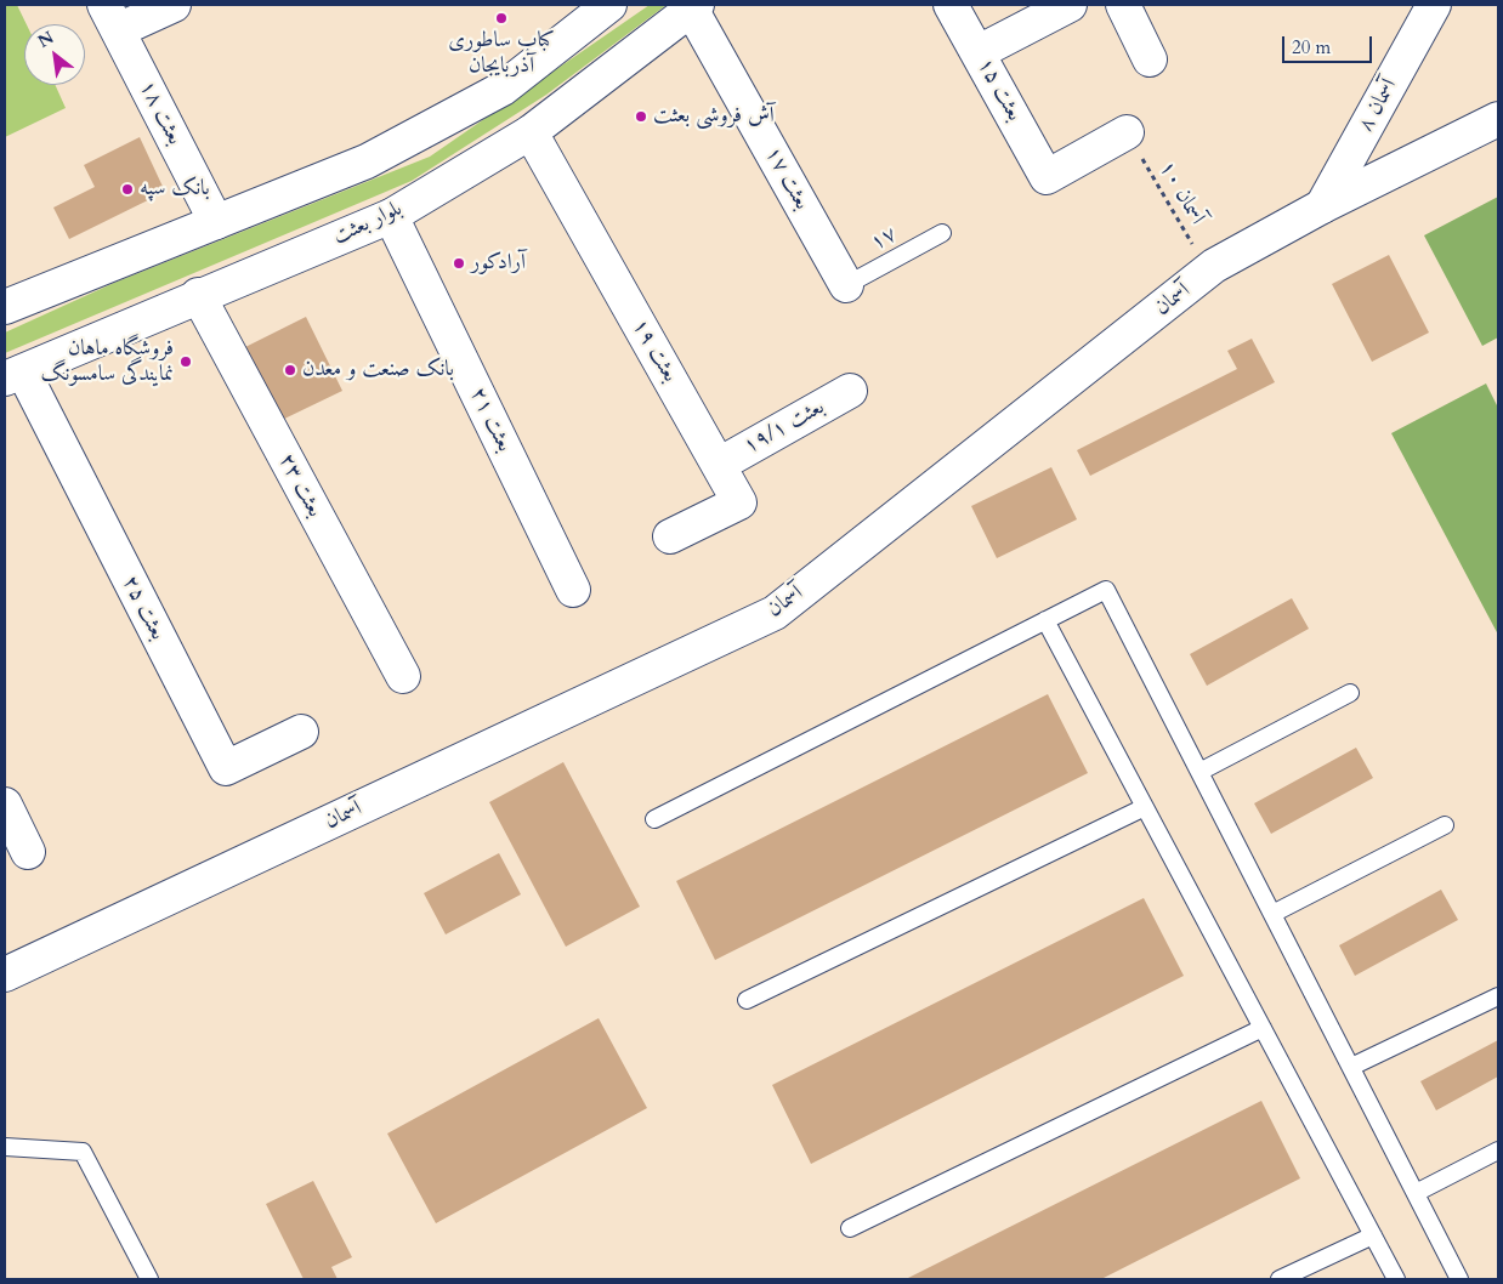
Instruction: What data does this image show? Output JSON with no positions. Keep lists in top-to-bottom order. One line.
{"streets":{"street":["بعثت ۱۵","۸ آسمان","بعثت ۱۸","بعثت ۱۷","بلوار بعثت","آسمان","بعثت ۱۹","۲۱ بعثت","۱۹/۱ بعثت","۲۳ بعثت","۲۵ بعثت"],"lane":["۱۷"],"path":["۱۰ آسمان"]},"crossings":[["بعثت ۱۵","۱۰ آسمان"],["۸ آسمان","آسمان"],["بعثت ۱۷","بلوار بعثت"],["بعثت ۱۷","۱۷"],["۱۰ آسمان","آسمان"],["بلوار بعثت","بعثت ۱۹"],["بلوار بعثت","۲۱ بعثت"],["بلوار بعثت","۲۳ بعثت"],["بلوار بعثت","۲۵ بعثت"],["بعثت ۱۹","۱۹/۱ بعثت"]],"places":["کباب ساطوری آذربایجان","آش فروشی بعثت","بانک سپه","آرادکور","فروشگاه ماهان نمایندگی سامسونگ","بانک صنعت و معدن"],"scale_bar":"20 m","north":"top left"}
